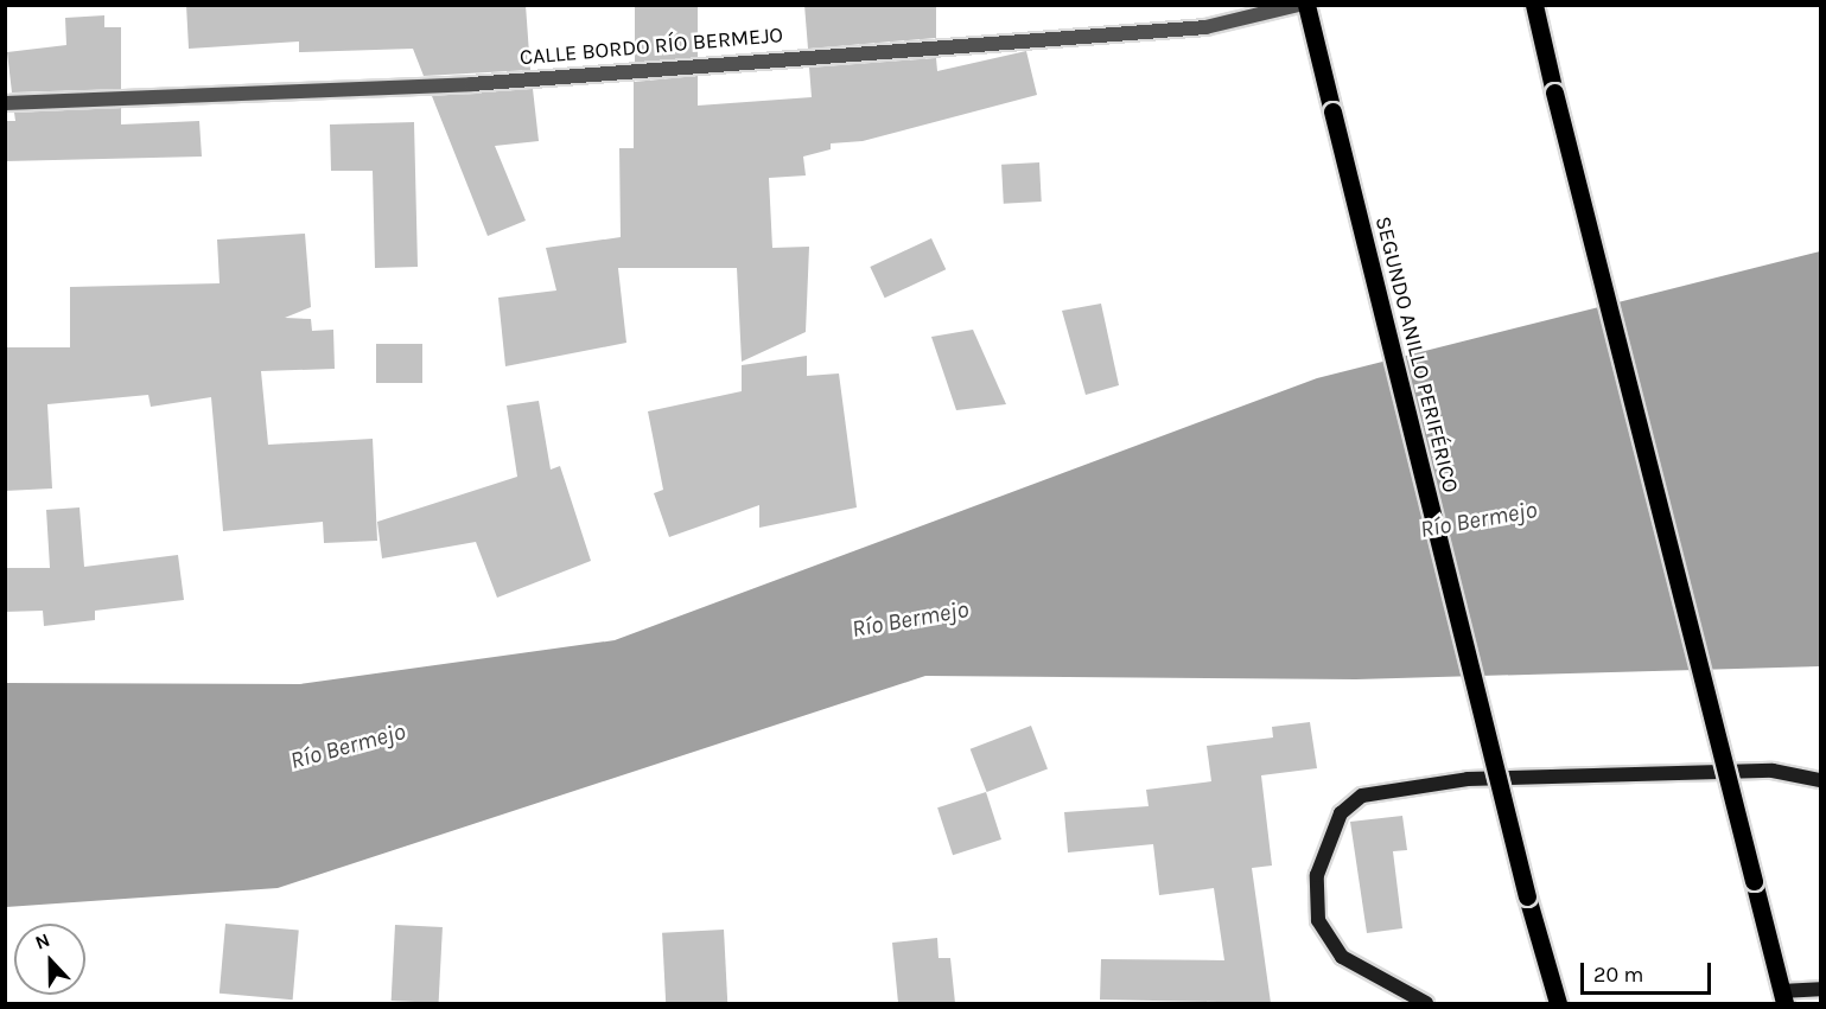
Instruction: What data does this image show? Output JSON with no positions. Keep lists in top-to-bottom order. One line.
{"streets":{"main road":["SEGUNDO ANILLO PERIFÉRICO"],"street":["CALLE BORDO RÍO BERMEJO"]},"water":["Río Bermejo"],"scale_bar":"20 m","north":"top"}
